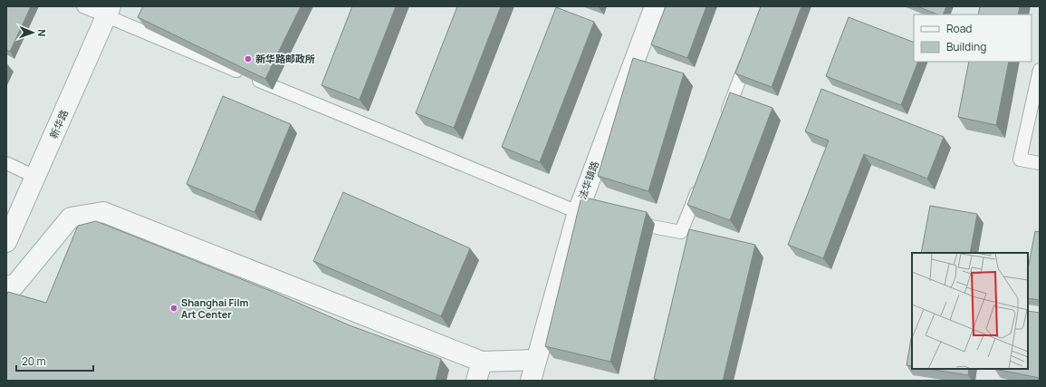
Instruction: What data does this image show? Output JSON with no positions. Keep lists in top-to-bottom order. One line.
{"streets":{"street":["新华路","法华镇路"]},"places":["新华路邮政所","Shanghai Film Art Center"],"legend":["Road","Building"],"scale_bar":"20 m","north":"right"}
